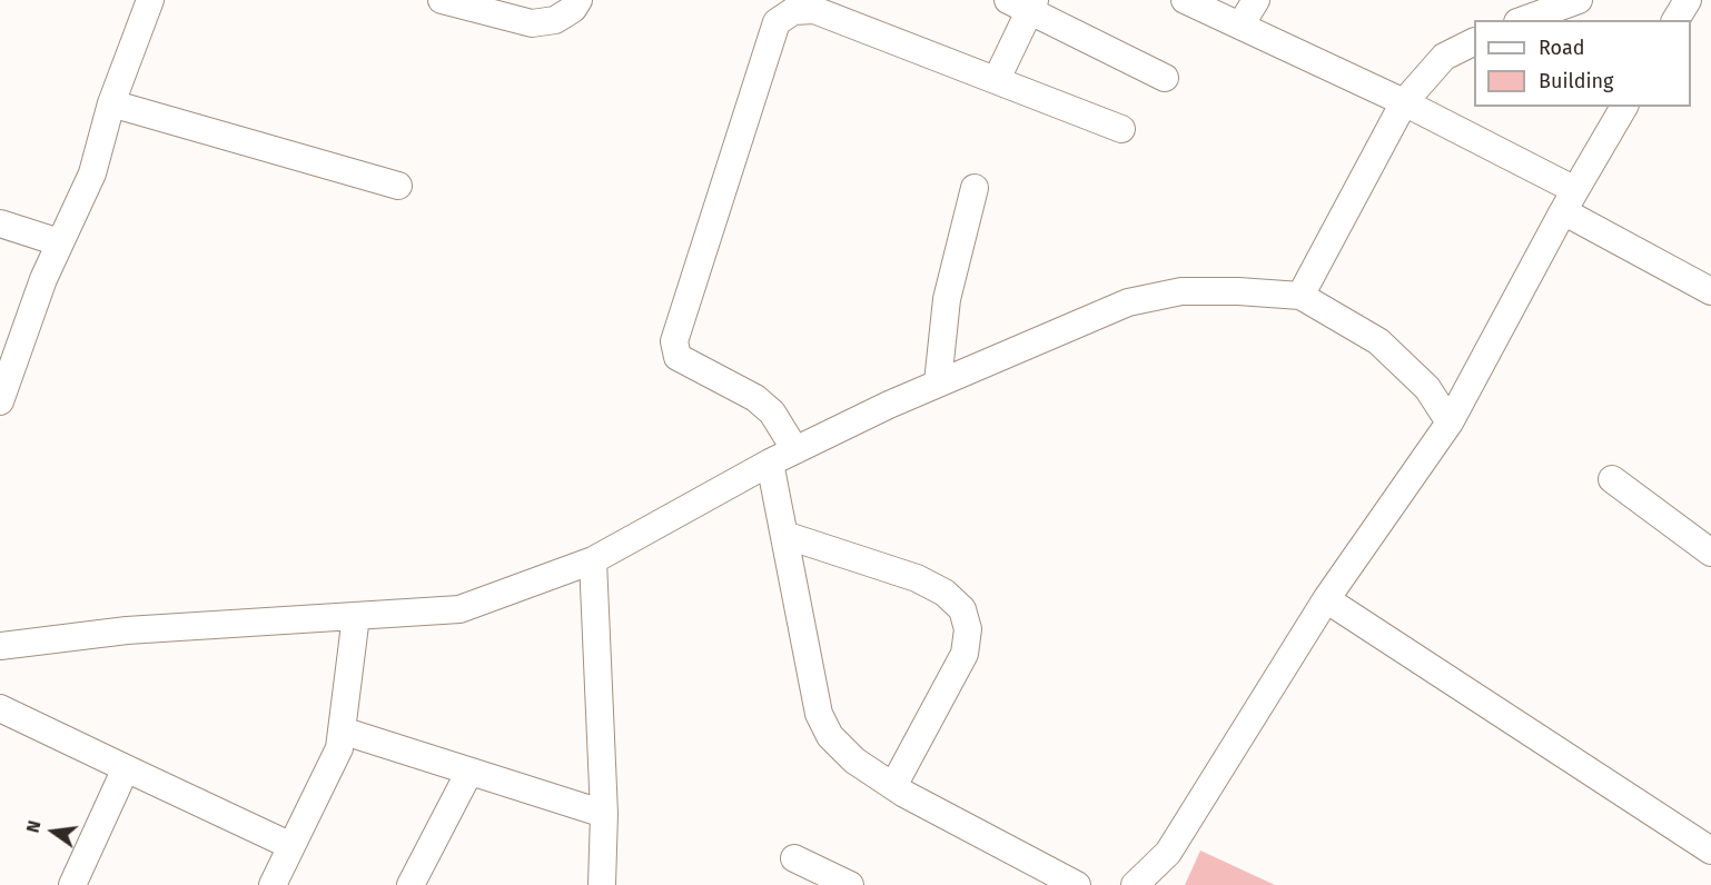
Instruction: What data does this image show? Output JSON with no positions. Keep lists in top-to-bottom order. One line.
{"legend":["Road","Building"],"north":"left"}
